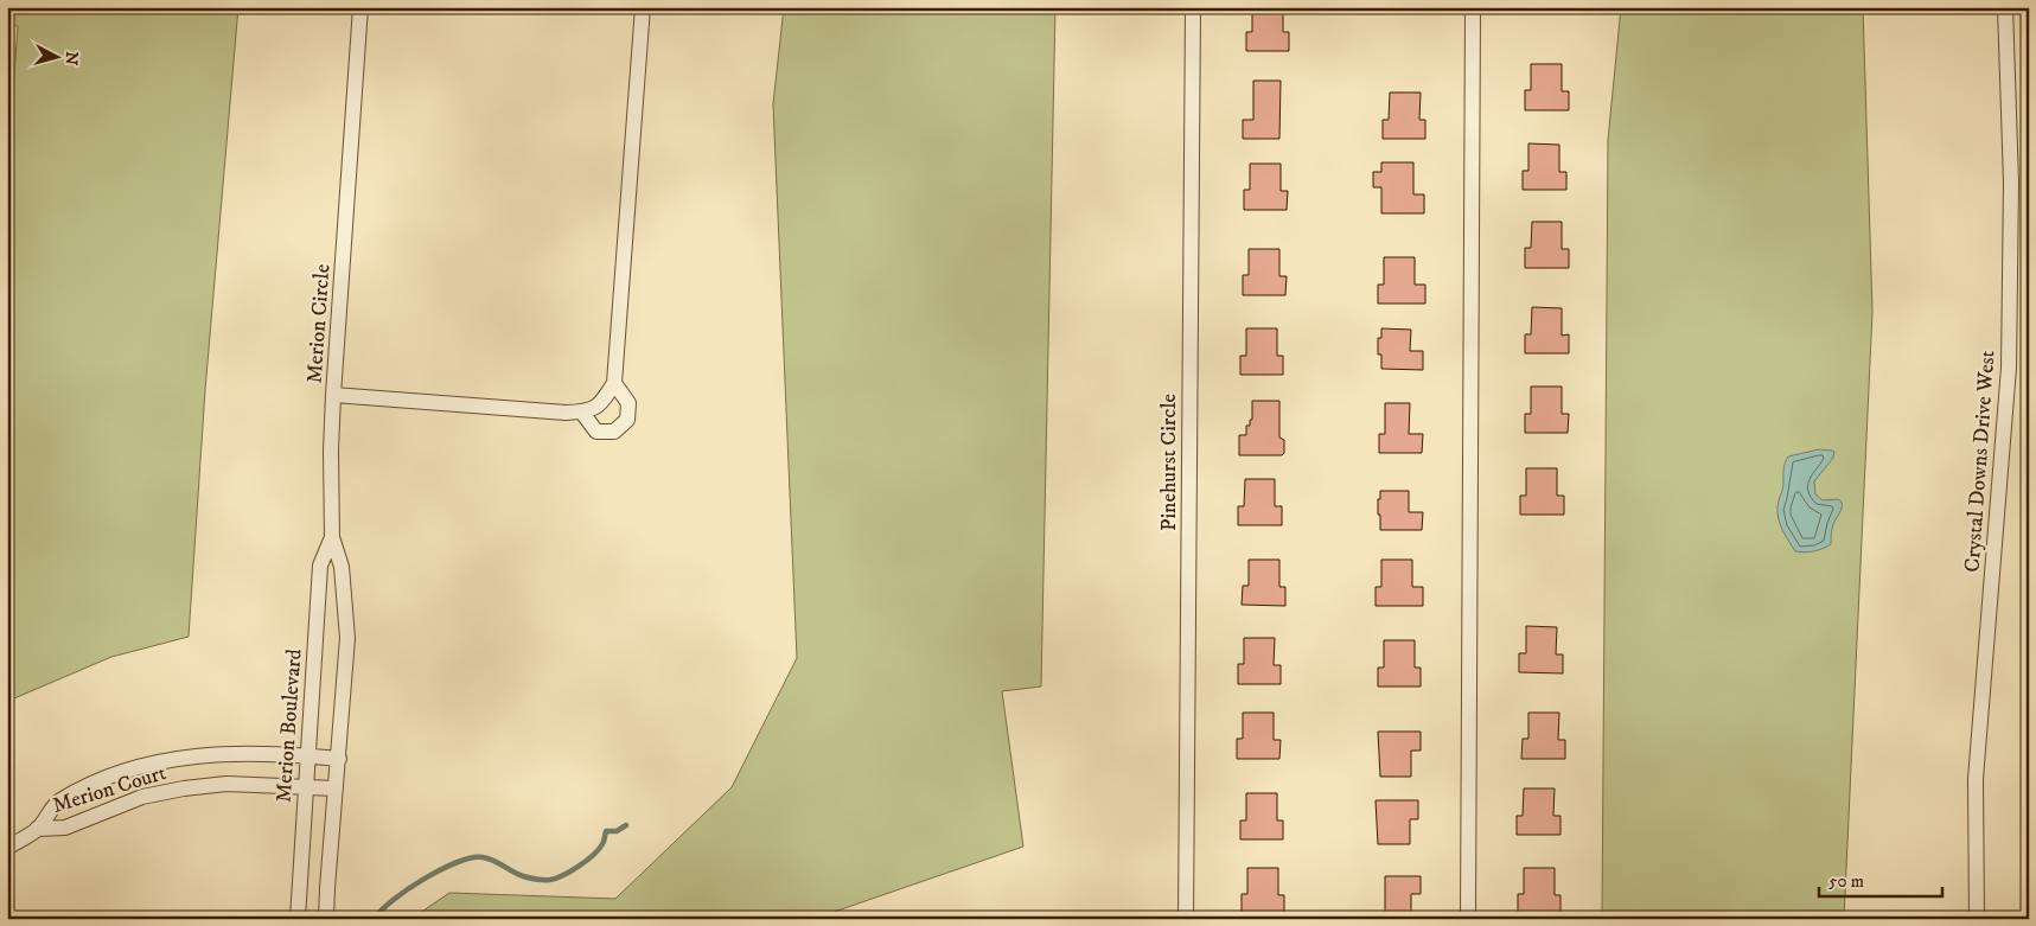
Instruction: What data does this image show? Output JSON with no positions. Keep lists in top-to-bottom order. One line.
{"streets":{"street":["Merion Circle","Crystal Downs Drive West","Pinehurst Circle","Merion Boulevard","Merion Court"]},"crossings":[["Merion Circle","Merion Boulevard"],["Merion Boulevard","Merion Court"]],"scale_bar":"50 m","north":"right"}
